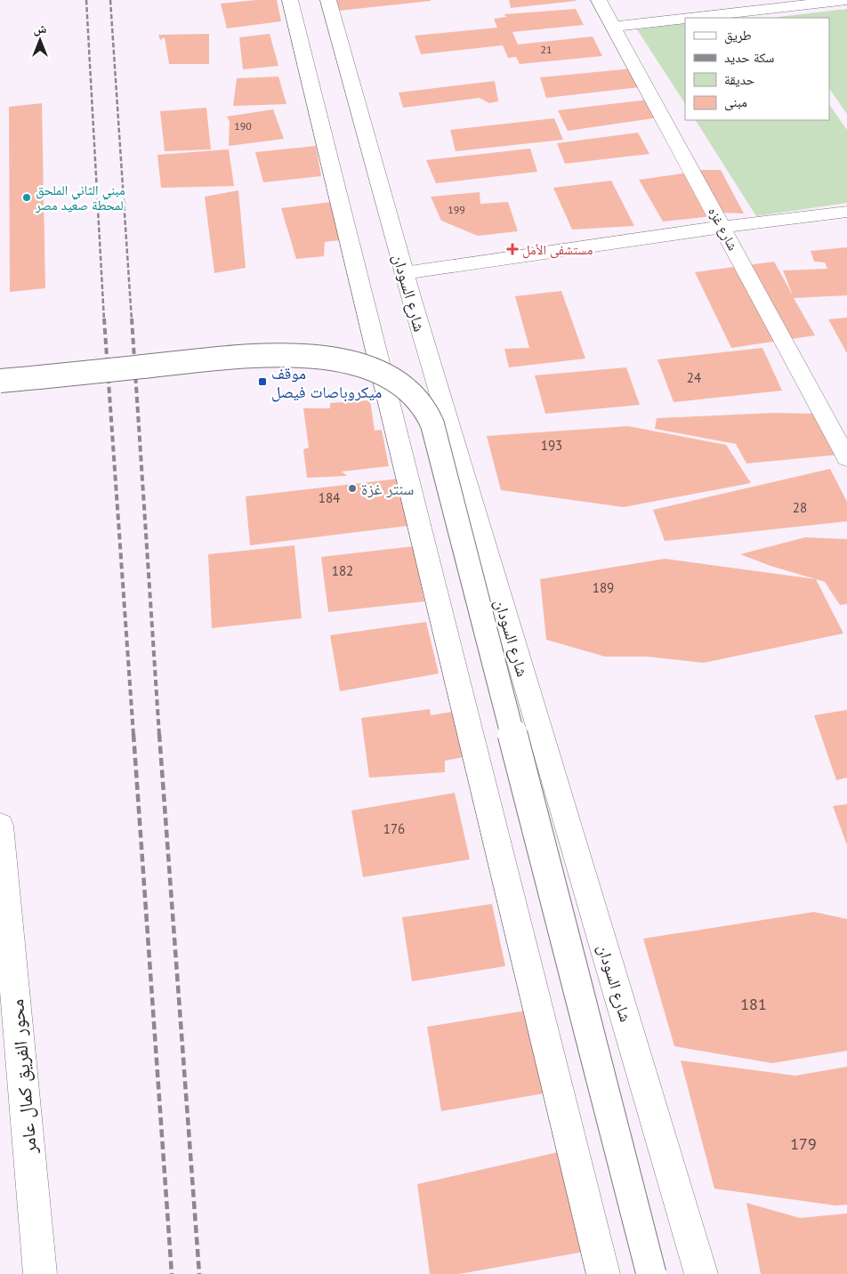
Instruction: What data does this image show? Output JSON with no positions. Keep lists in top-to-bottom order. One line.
{"streets":{"main road":["شارع غزه","شارع السودان","محور الفريق كمال عامر"]},"places":{"other":["مبني الثاني الملحق لمحطة صعيد مصر","سنتر غزة"],"health":["مستشفى الأمل"],"transit":["موقف ميكروباصات فيصل"]},"house_numbers":["21","190","199","24","193","184","28","182","189","176","181","179"],"legend":["طريق","سكة حديد","حديقة","مبنى"],"north":"top"}
